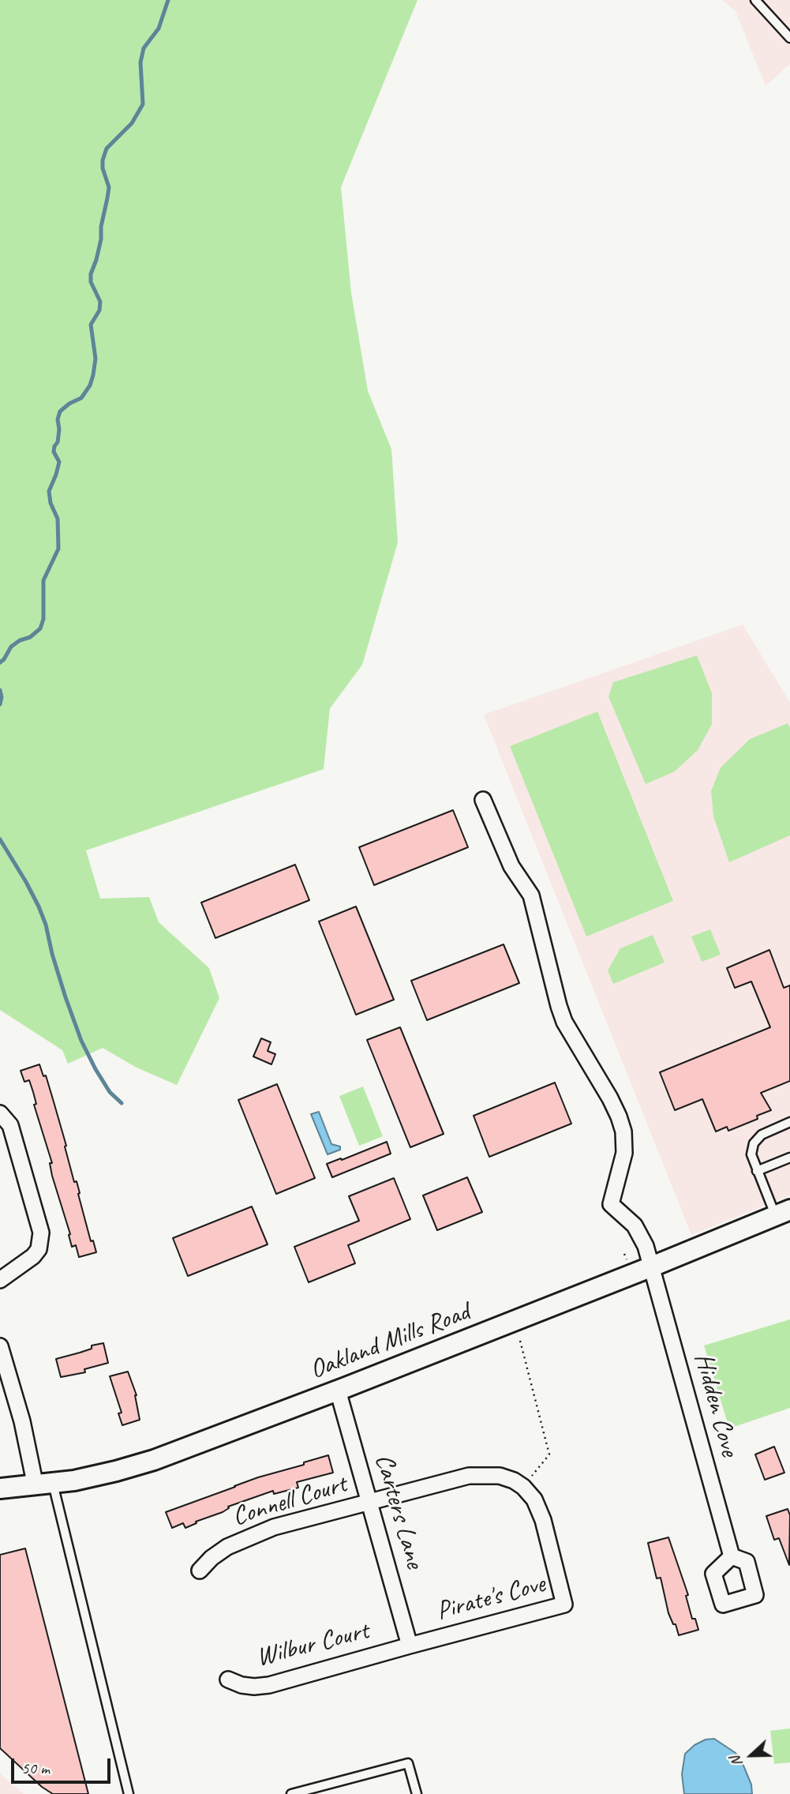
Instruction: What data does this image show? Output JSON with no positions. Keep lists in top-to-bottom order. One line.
{"streets":{"street":["Oakland Mills Road","Hidden Cove","Connell Court","Carters Lane","Pirate's Cove","Wilbur Court"]},"crossings":[["Oakland Mills Road","Hidden Cove"],["Oakland Mills Road","Carters Lane"],["Connell Court","Carters Lane"],["Carters Lane","Pirate's Cove"],["Carters Lane","Wilbur Court"],["Pirate's Cove","Wilbur Court"]],"scale_bar":"50 m","north":"left"}
